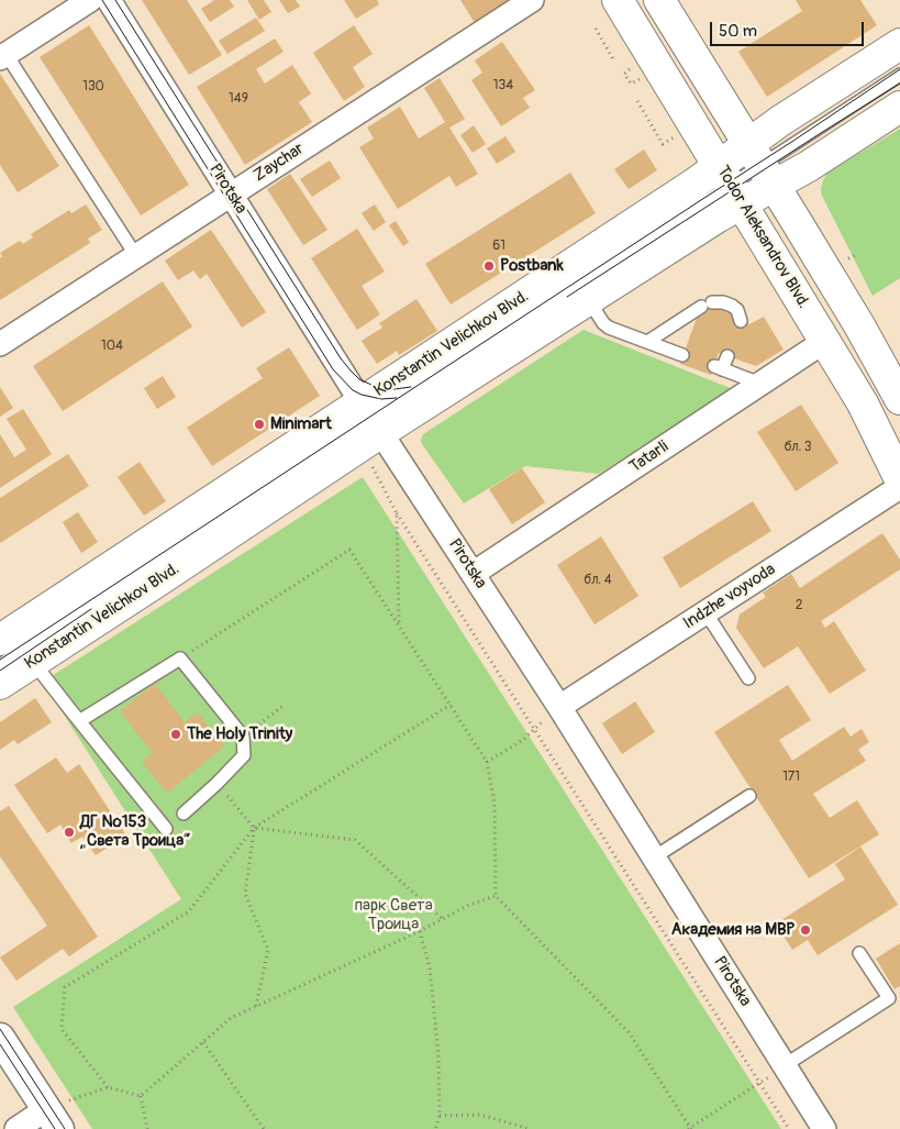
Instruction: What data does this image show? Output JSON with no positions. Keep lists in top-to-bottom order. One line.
{"streets":{"main road":["Todor Aleksandrov Blvd.","Konstantin Velichkov Blvd."],"street":["Zaychar","Pirotska","Tatarli","Indzhe voyvoda"]},"crossings":[["Zaychar","Pirotska"],["Pirotska","Konstantin Velichkov Blvd."],["Pirotska","Tatarli"],["Pirotska","Indzhe voyvoda"],["Todor Aleksandrov Blvd.","Konstantin Velichkov Blvd."],["Todor Aleksandrov Blvd.","Tatarli"]],"parks":["парк Света Троица"],"places":["Postbank","Minimart","The Holy Trinity","ДГ №153 „Света Троица“","Академия на МВР"],"house_numbers":["134","130","149","61","104","бл. 3","бл. 4","2","171"],"scale_bar":"50 m"}
